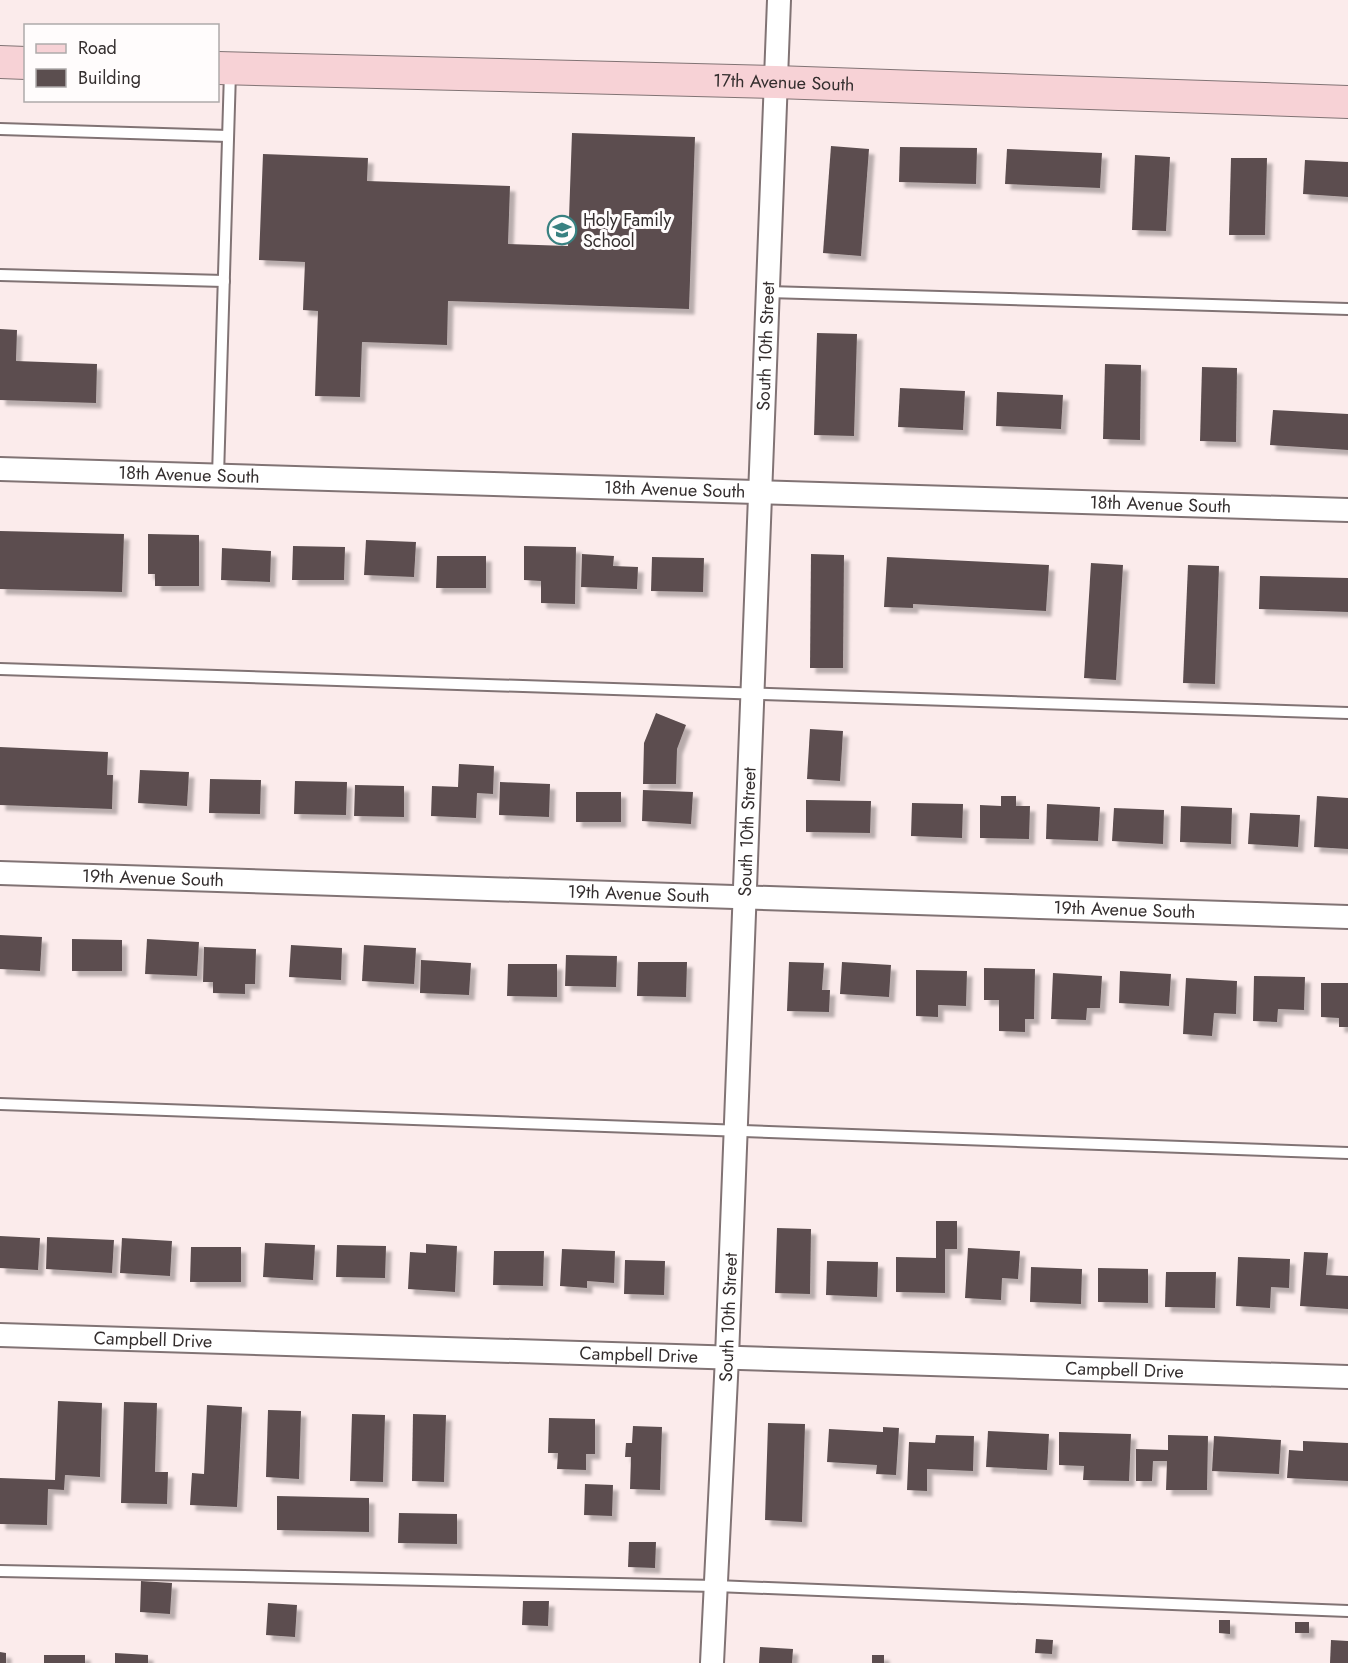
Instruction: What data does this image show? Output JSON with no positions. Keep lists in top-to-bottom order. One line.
{"streets":{"street":["17th Avenue South","South 10th Street","18th Avenue South","19th Avenue South","Campbell Drive"]},"crossings":[["17th Avenue South","South 10th Street"],["South 10th Street","18th Avenue South"],["South 10th Street","19th Avenue South"],["South 10th Street","Campbell Drive"]],"places":{"school or university":["Holy Family School"]},"legend":["Road","Building"]}
